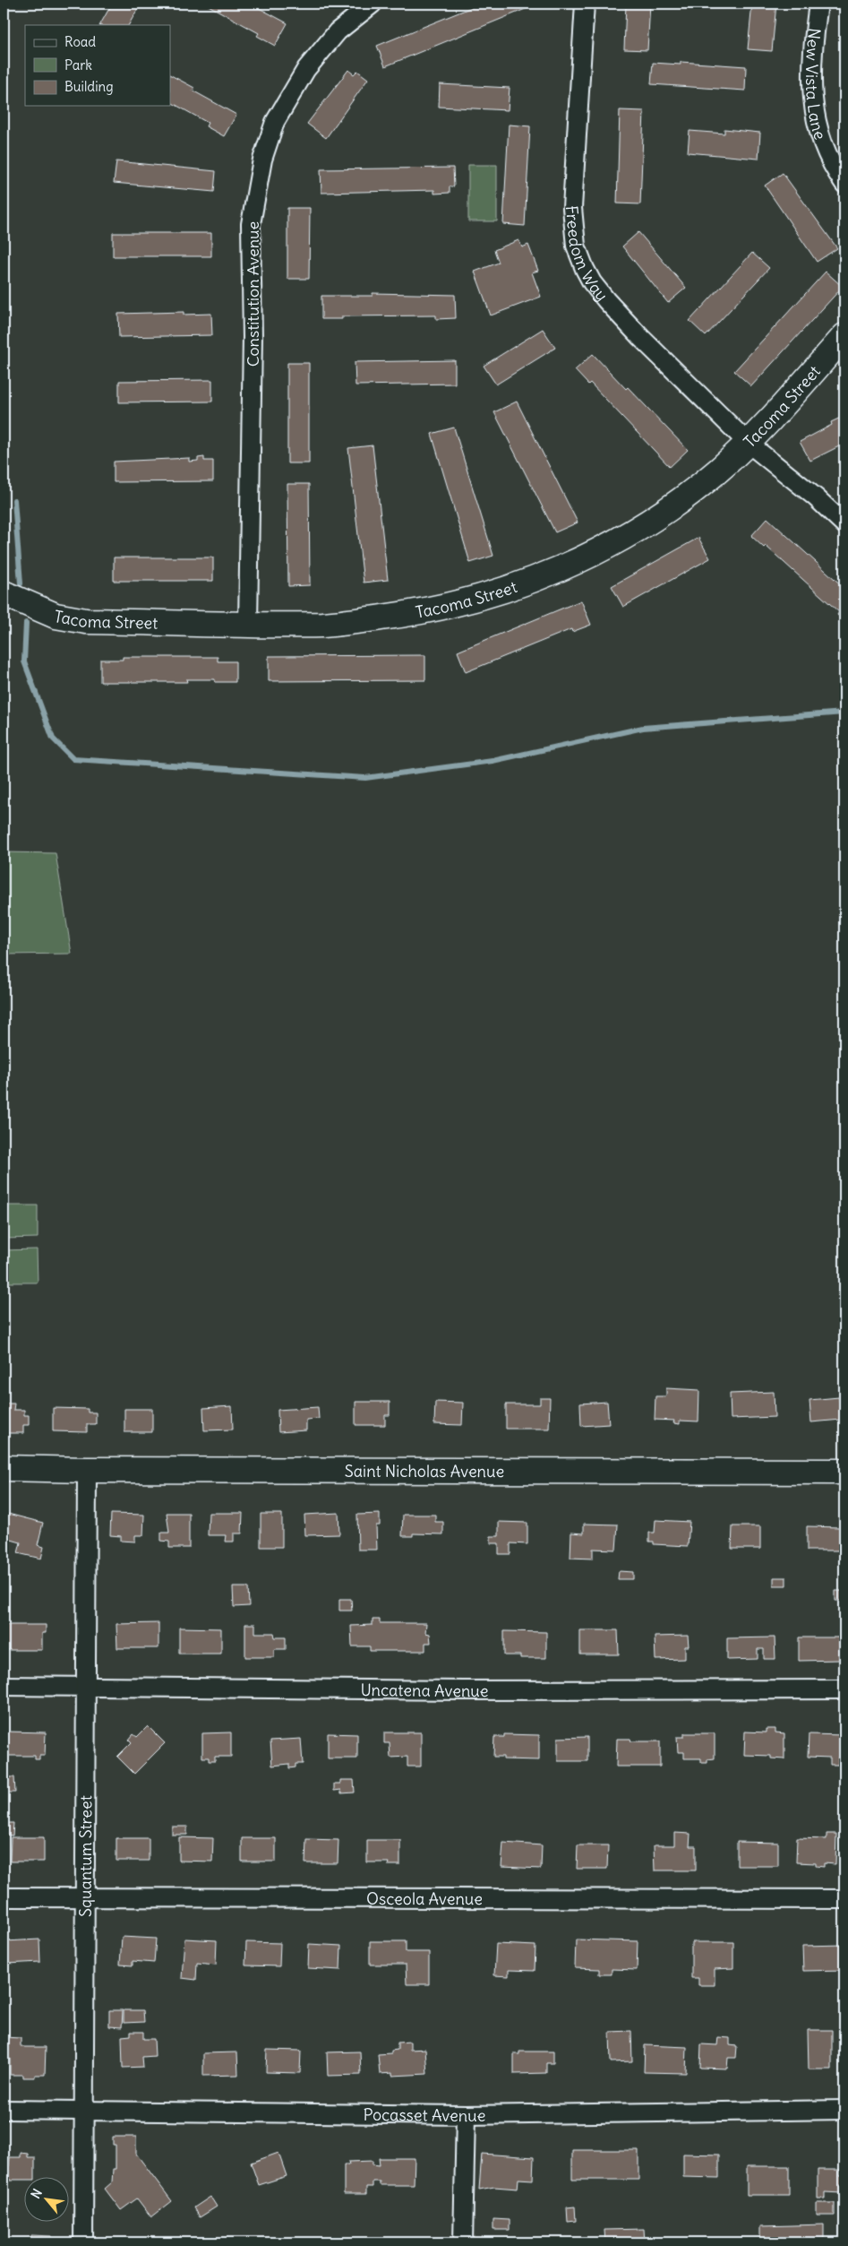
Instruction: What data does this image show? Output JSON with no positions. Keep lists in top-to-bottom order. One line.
{"streets":{"street":["New Vista Lane","Freedom Way","Constitution Avenue","Tacoma Street","Saint Nicholas Avenue","Uncatena Avenue","Squantum Street","Osceola Avenue","Pocasset Avenue"]},"crossings":[["Freedom Way","Tacoma Street"],["Constitution Avenue","Tacoma Street"],["Saint Nicholas Avenue","Squantum Street"],["Uncatena Avenue","Squantum Street"],["Squantum Street","Osceola Avenue"],["Squantum Street","Pocasset Avenue"]],"legend":["Road","Park","Building"],"north":"top left"}
